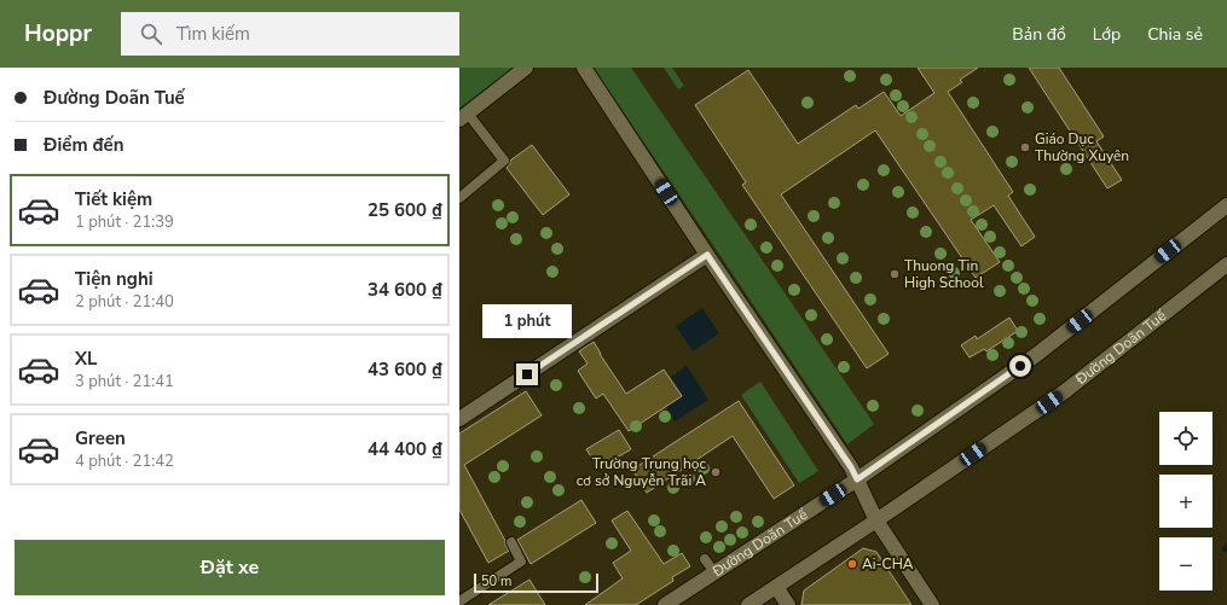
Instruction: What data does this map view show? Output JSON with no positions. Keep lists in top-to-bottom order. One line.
{"streets":{"street":["Đường Doãn Tuế"]},"places":["Giáo Dục Thường Xuyên","Thuong Tin High School","Trường Trung học cơ sở Nguyễn Trãi A","Ai-CHA"],"scale_bar":"50 m","page":{"header":"Hoppr","search":"Tìm kiếm","nav":["Bản đồ","Lớp","Chia sẻ"],"banner":["Đường Doãn Tuế","Điểm đến"],"list":[{"name":"Tiết kiệm","note":"1 phút · 21:39","value":"25 600 ₫"},{"name":"Tiện nghi","note":"2 phút · 21:40","value":"34 600 ₫"},{"name":"XL","note":"3 phút · 21:41","value":"43 600 ₫"},{"name":"Green","note":"4 phút · 21:42","value":"44 400 ₫"}],"bubble":"1 phút","map_buttons":["+","−"],"buttons":"Đặt xe","scale":"50 m"}}
